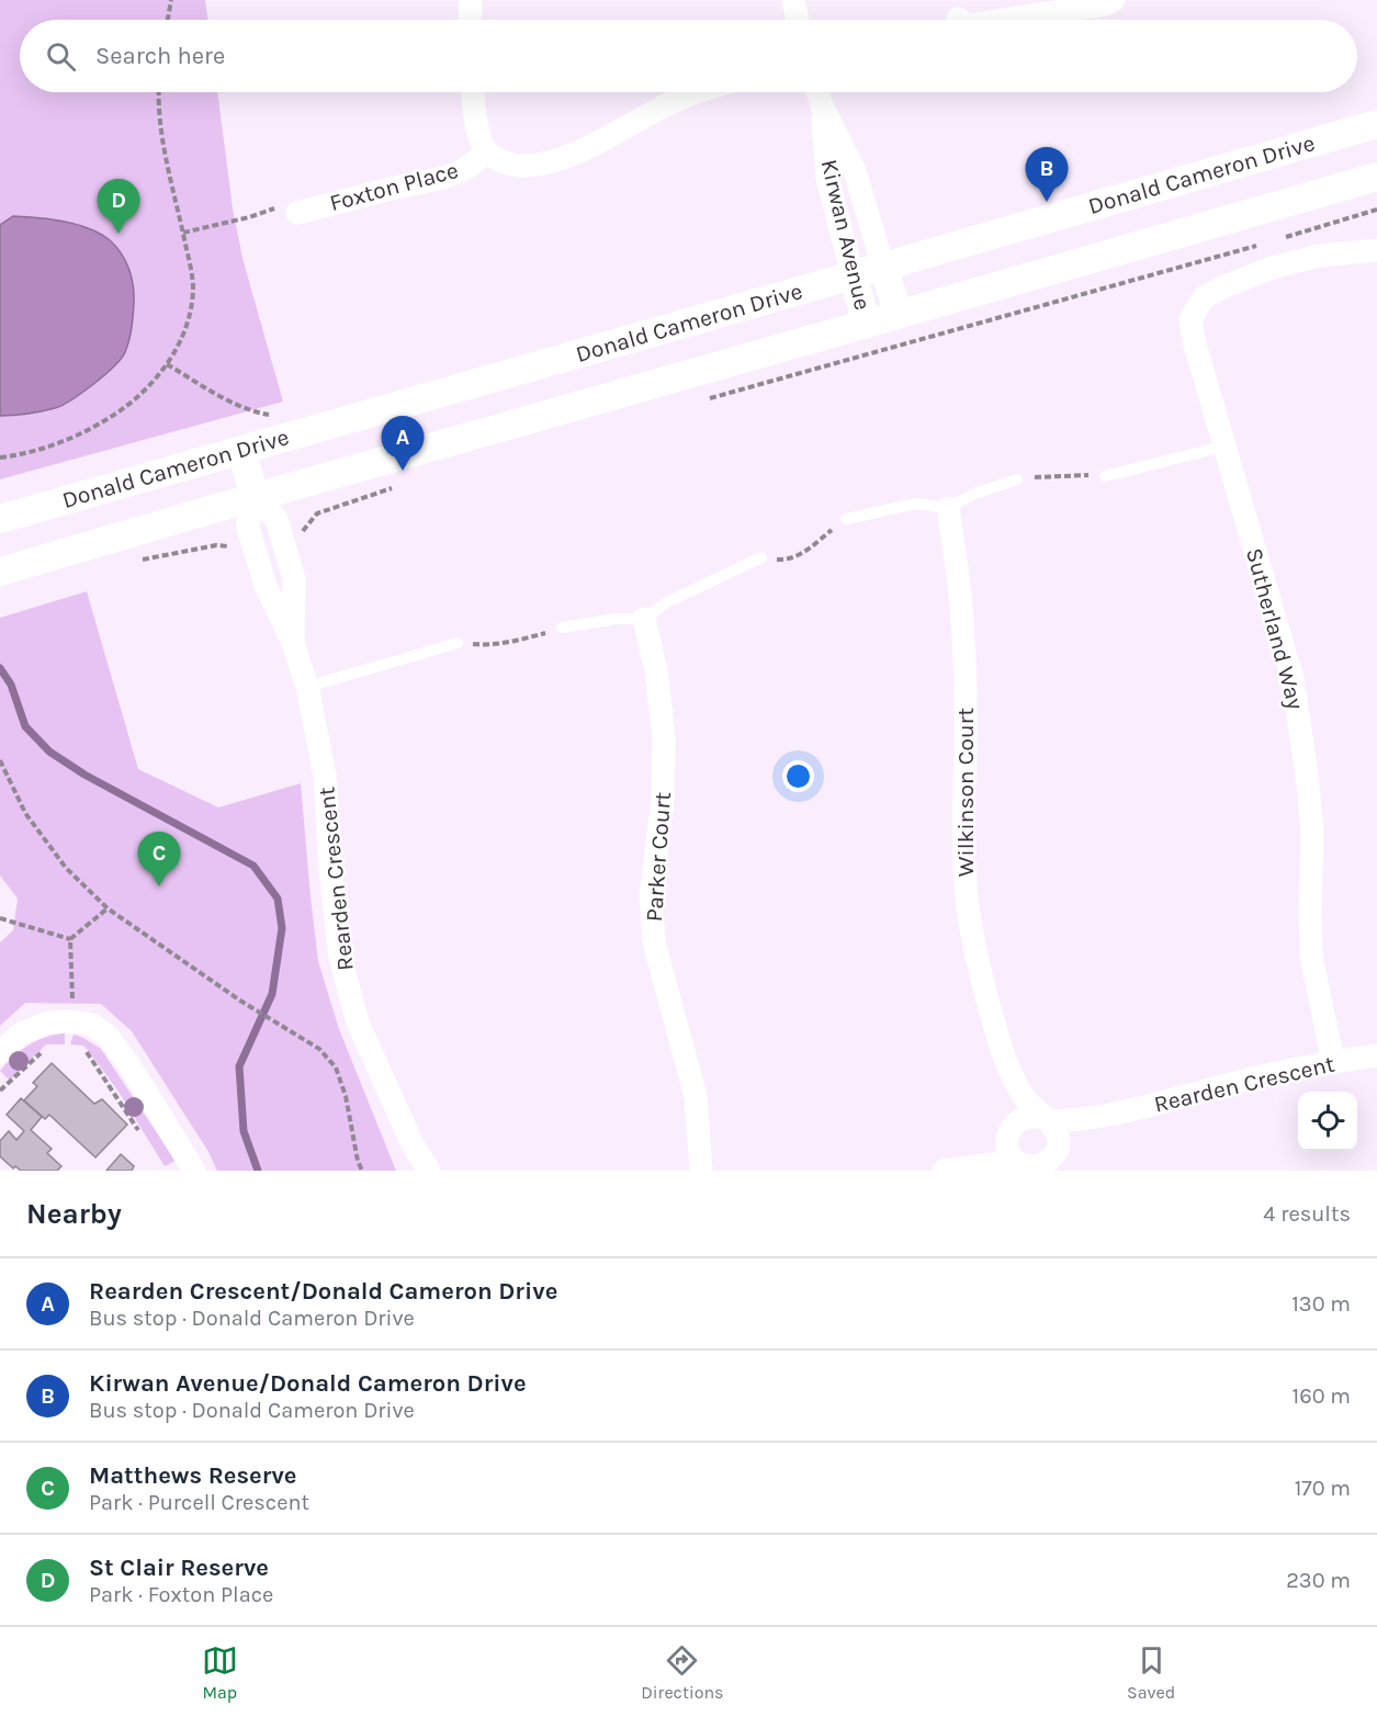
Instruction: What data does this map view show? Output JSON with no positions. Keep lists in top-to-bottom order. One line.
{"streets":{"street":["Donald Cameron Drive","Foxton Place","Kirwan Avenue","Sutherland Way","Wilkinson Court","Parker Court","Rearden Crescent"]},"crossings":[["Donald Cameron Drive","Kirwan Avenue"],["Donald Cameron Drive","Rearden Crescent"],["Sutherland Way","Rearden Crescent"],["Wilkinson Court","Rearden Crescent"]],"page":{"search":"Search here","pins":["B","D","A","C"],"heading":["Nearby","4 results"],"list":[{"mark":"A","name":"Rearden Crescent/Donald Cameron Drive","note":"Bus stop · Donald Cameron Drive","value":"130 m"},{"mark":"B","name":"Kirwan Avenue/Donald Cameron Drive","note":"Bus stop · Donald Cameron Drive","value":"160 m"},{"mark":"C","name":"Matthews Reserve","note":"Park · Purcell Crescent","value":"170 m"},{"mark":"D","name":"St Clair Reserve","note":"Park · Foxton Place","value":"230 m"}],"nav":["Map","Directions","Saved"]}}
